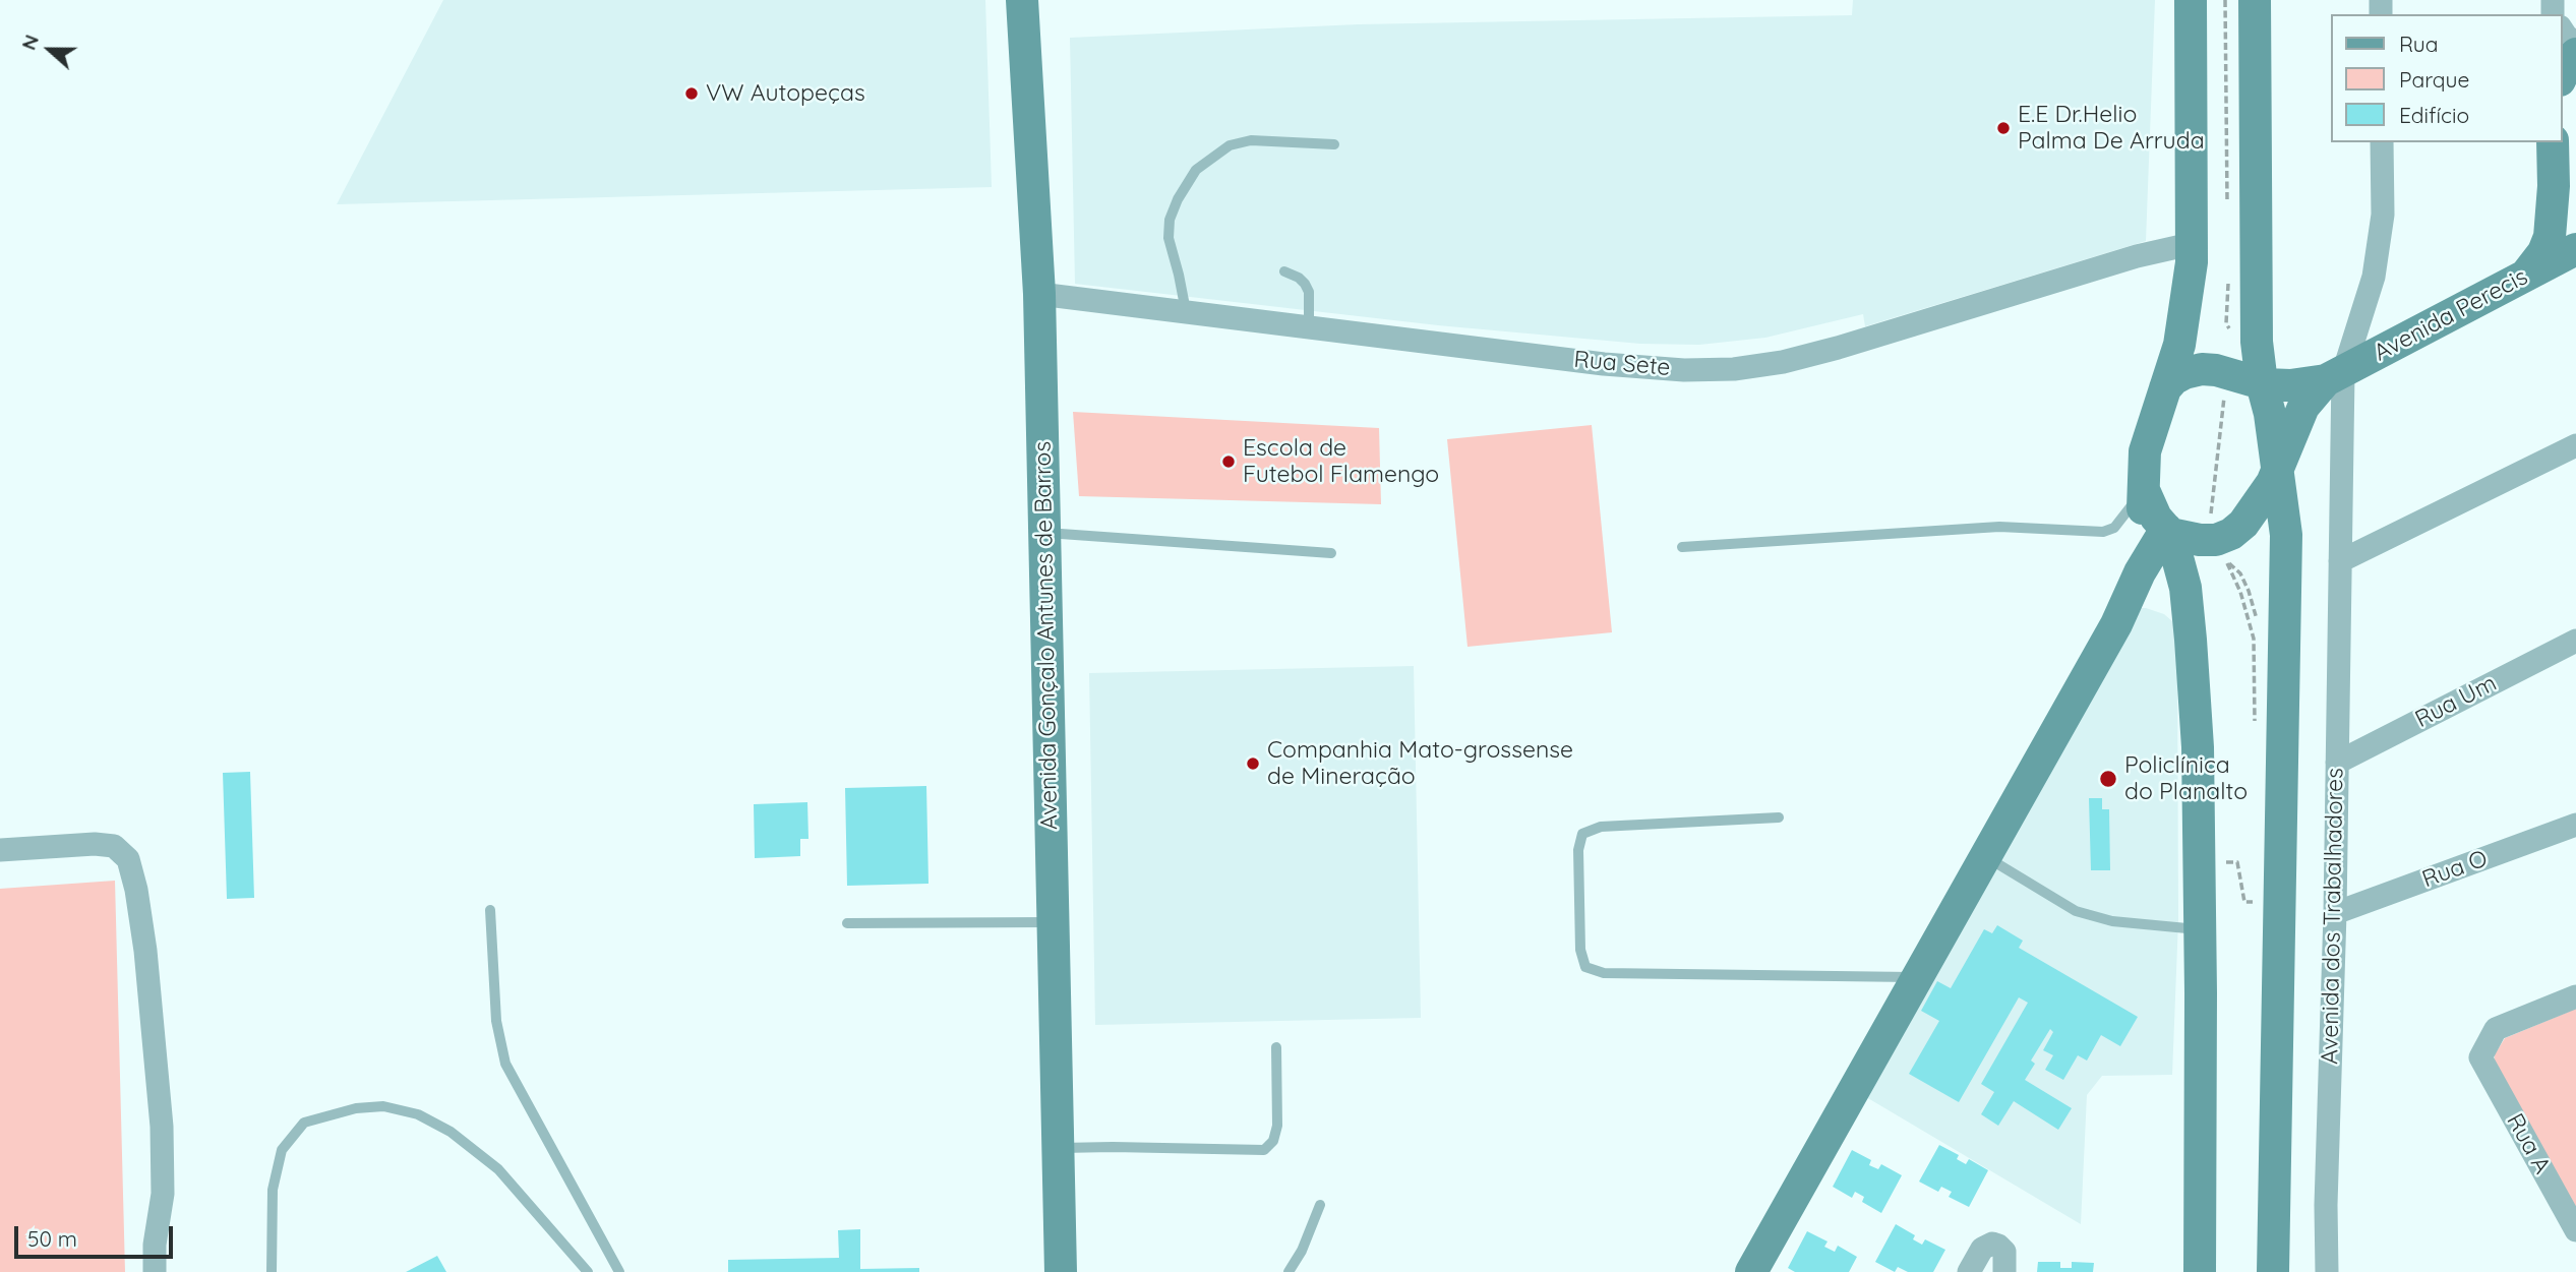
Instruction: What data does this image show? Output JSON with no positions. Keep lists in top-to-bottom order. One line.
{"streets":{"main road":["Avenida Perecis","Avenida Gonçalo Antunes de Barros"],"street":["Rua Sete","Rua Um","Rua O","Avenida dos Trabalhadores","Rua A"]},"crossings":[["Avenida Perecis","Avenida dos Trabalhadores"],["Rua Sete","Avenida Gonçalo Antunes de Barros"],["Rua Um","Avenida dos Trabalhadores"],["Rua O","Avenida dos Trabalhadores"]],"places":["VW Autopeças","E.E Dr.Helio Palma De Arruda","Escola de Futebol Flamengo","Companhia Mato-grossense de Mineração","Policlínica do Planalto"],"legend":["Rua","Parque","Edifício"],"scale_bar":"50 m","north":"left"}
